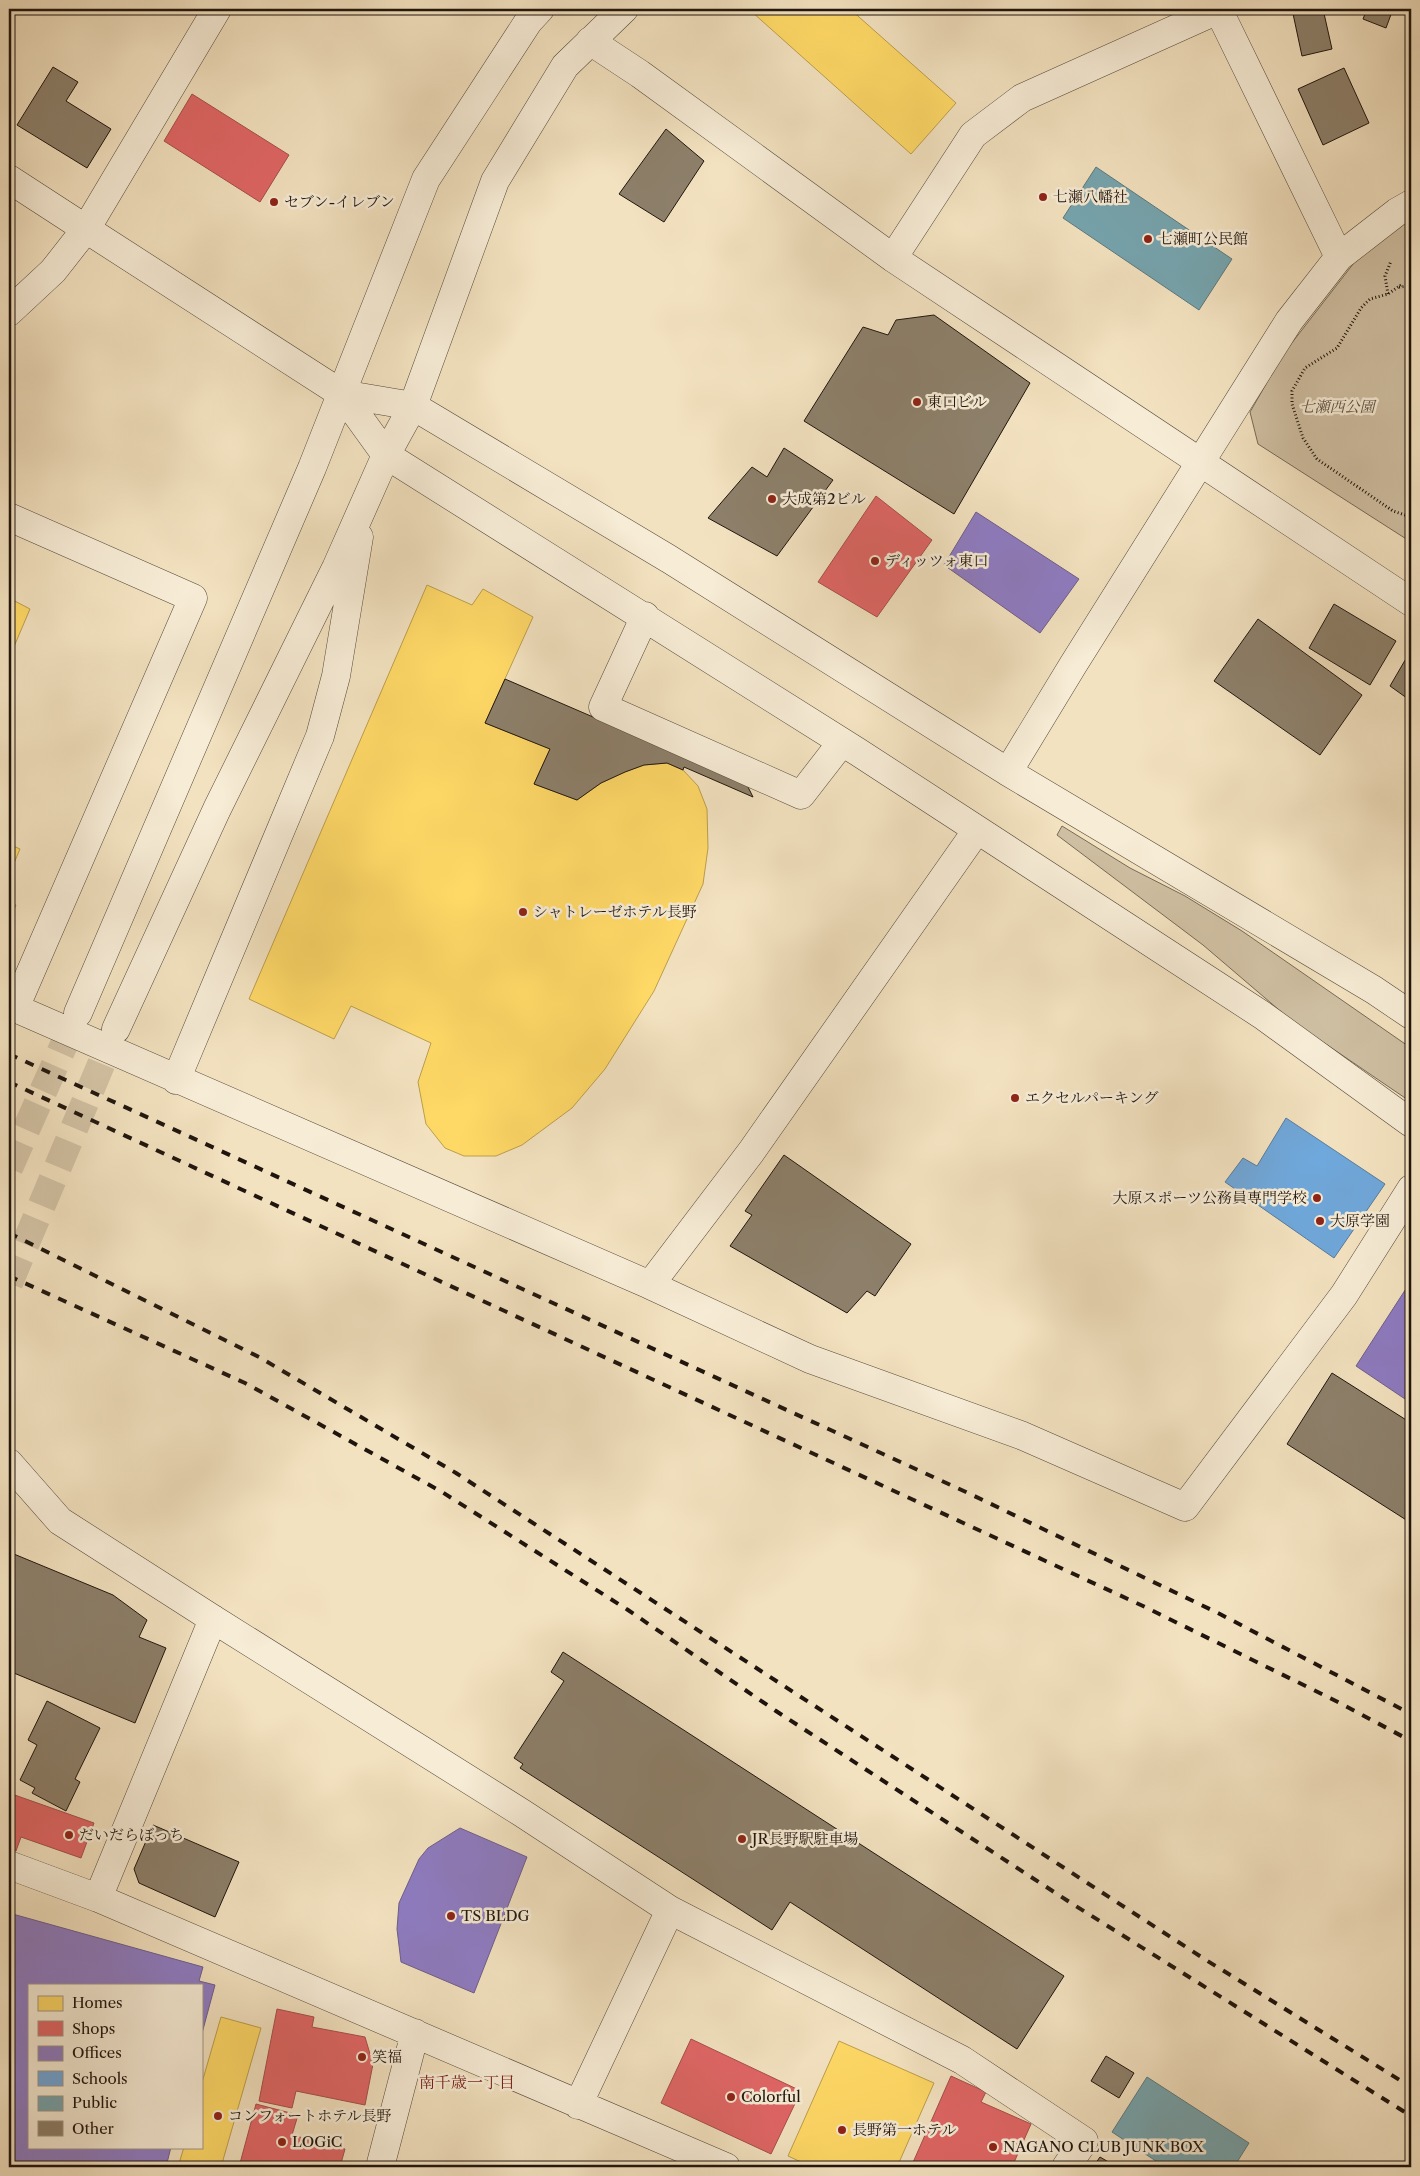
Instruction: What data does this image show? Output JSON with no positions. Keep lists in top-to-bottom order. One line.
{"districts":["南千歳一丁目"],"parks":["七瀬西公園"],"places":["七瀬八幡社","セブン-イレブン","七瀬町公民館","東口ビル","大成第2ビル","ディッツォ東口","シャトレーゼホテル長野","エクセルパーキング","大原スポーツ公務員専門学校","大原学園","だいだらぼっち","JR長野駅駐車場","TS BLDG","笑福","Colorful","コンフォートホテル長野","長野第一ホテル","LOGiC","NAGANO CLUB JUNK BOX"],"legend":["Homes","Shops","Offices","Schools","Public","Other"]}
